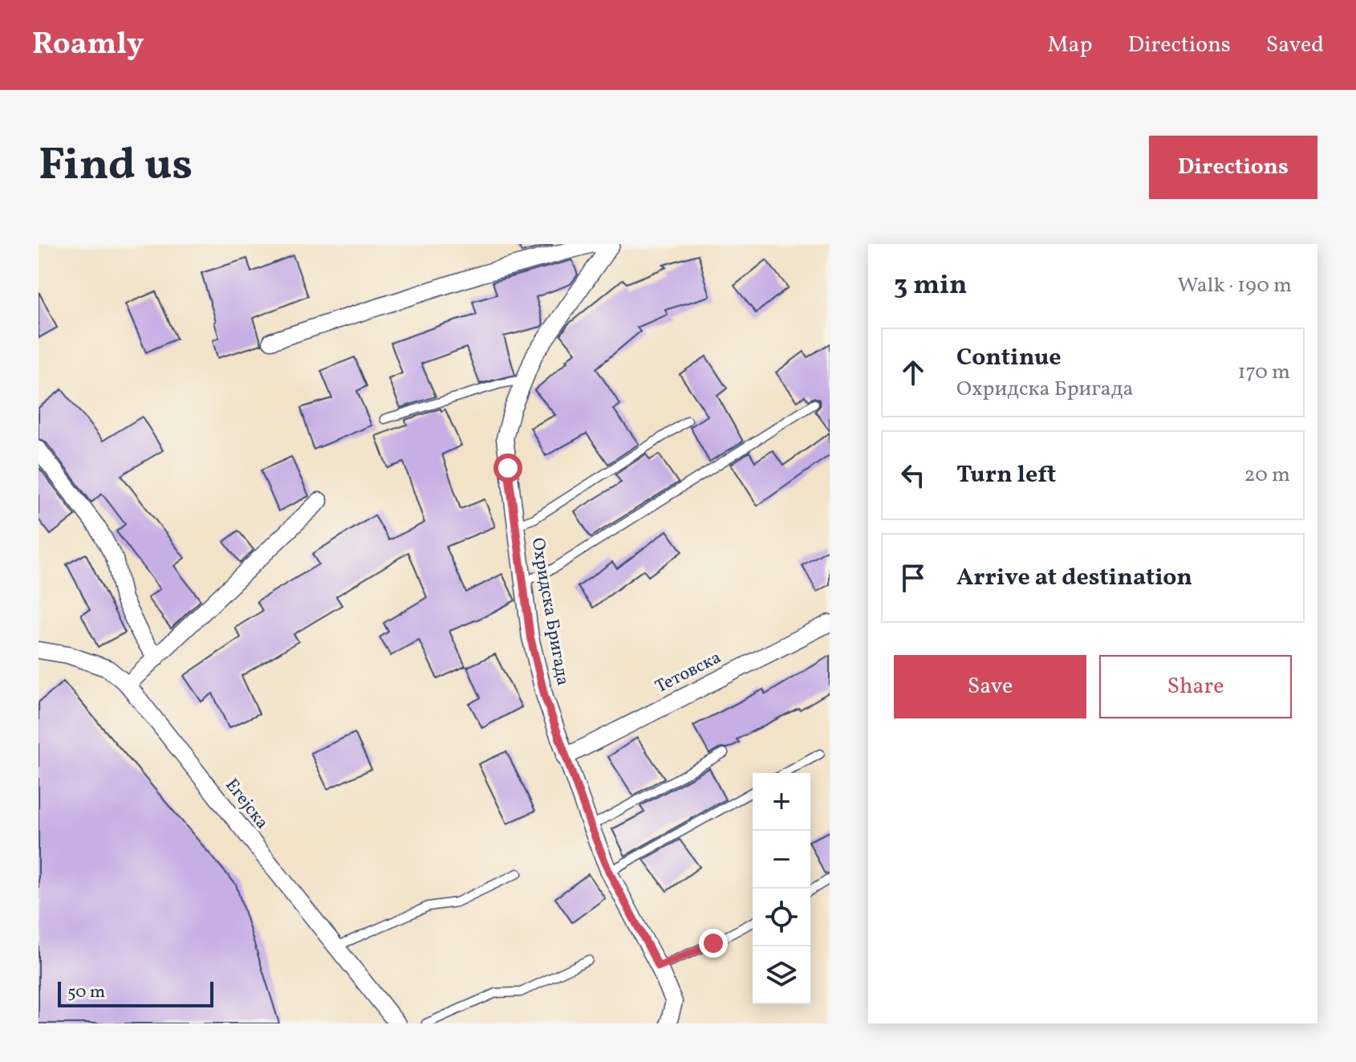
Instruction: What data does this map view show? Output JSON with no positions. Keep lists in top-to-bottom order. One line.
{"streets":{"street":["Охридска Бригада","Тетовска","Егејска"]},"crossings":[["Охридска Бригада","Тетовска"]],"scale_bar":"50 m","page":{"header":"Roamly","nav":["Map","Directions","Saved"],"title":"Find us","buttons":["Directions",["Save","Share"]],"heading":["3 min","Walk · 190 m"],"list":[["Continue","Охридска Бригада","170 m"],["Turn left","20 m"],"Arrive at destination"],"map_buttons":["+","−"],"scale":"50 m"}}
